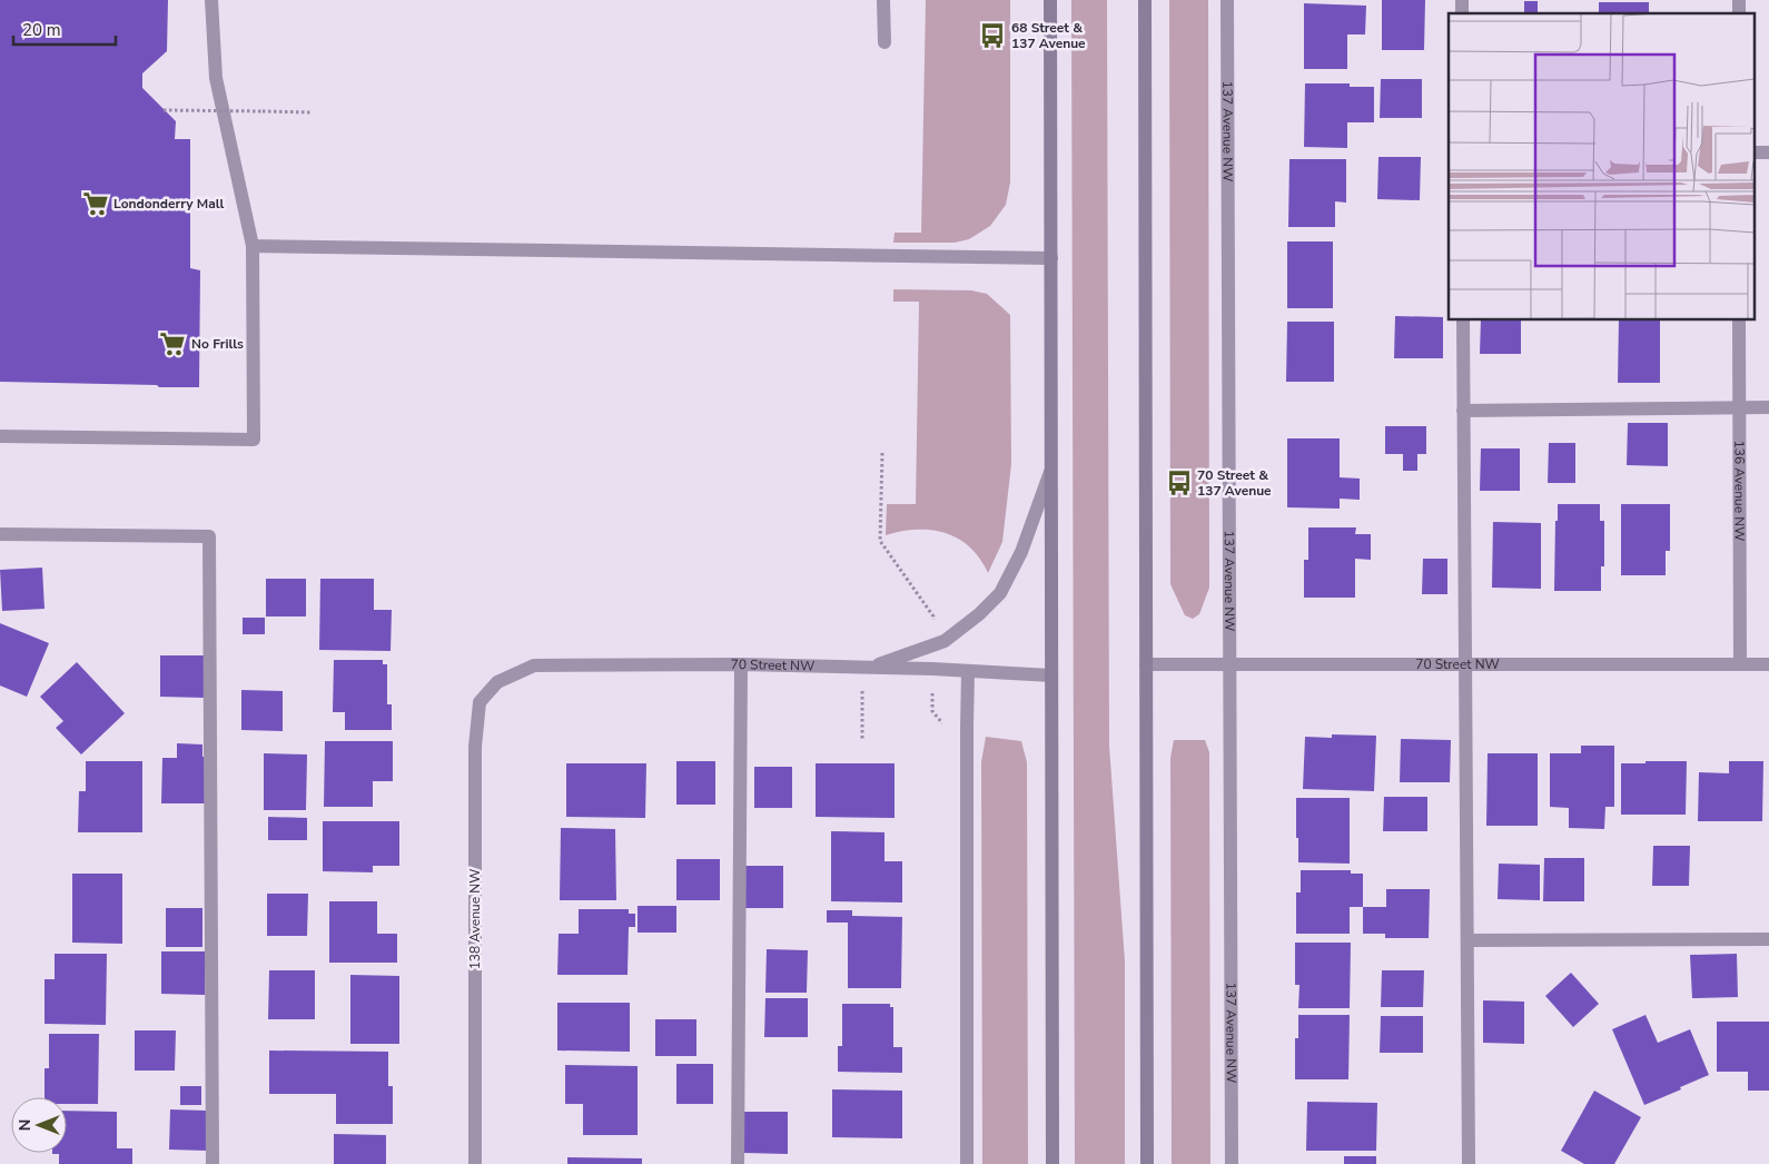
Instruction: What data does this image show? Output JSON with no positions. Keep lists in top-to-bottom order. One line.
{"streets":{"street":["137 Avenue NW","136 Avenue NW","70 Street NW","138 Avenue NW"]},"crossings":[["137 Avenue NW","70 Street NW"],["136 Avenue NW","70 Street NW"],["70 Street NW","138 Avenue NW"]],"places":{"bus stop":["68 Street & 137 Avenue","70 Street & 137 Avenue"],"supermarket":["Londonderry Mall","No Frills"]},"scale_bar":"20 m","north":"left"}
